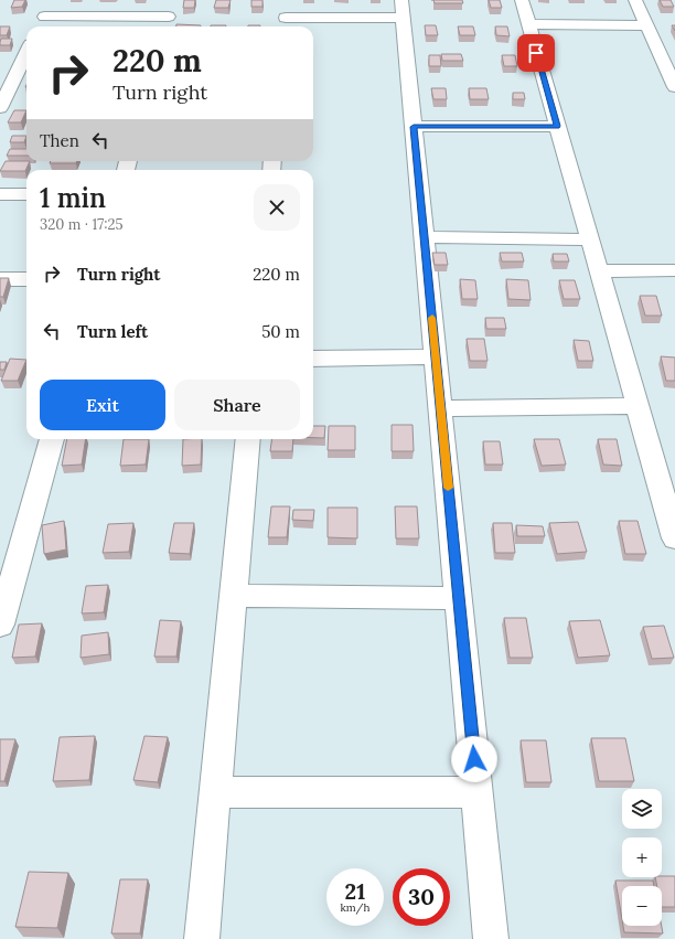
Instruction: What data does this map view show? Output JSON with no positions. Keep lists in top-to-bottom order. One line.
{"page":{"turn":["220 m","Turn right"],"then":"Then","heading":["1 min","320 m · 17:25"],"list":[{"name":"Turn right","value":"220 m"},{"name":"Turn left","value":"50 m"}],"buttons":["Exit","Share"],"map_buttons":["+","−"],"speed":"21 km/h","limit":"30"}}
